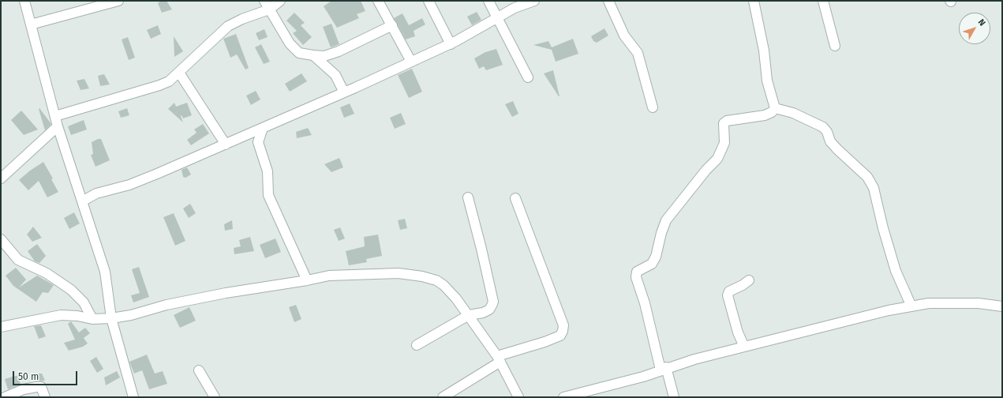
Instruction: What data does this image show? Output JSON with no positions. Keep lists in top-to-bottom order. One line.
{"scale_bar":"50 m","north":"top right"}
